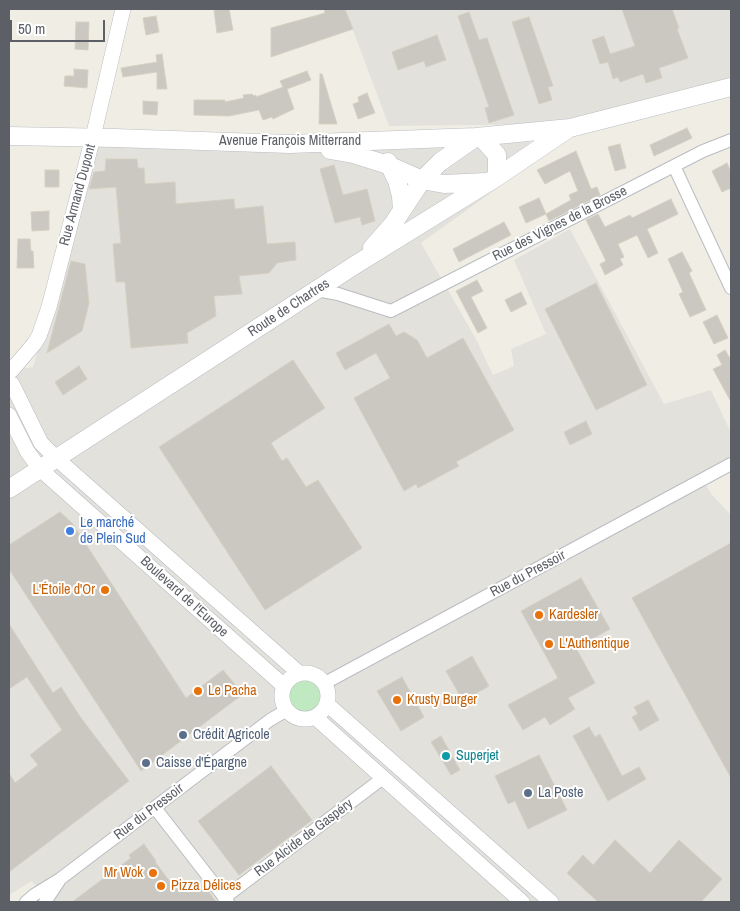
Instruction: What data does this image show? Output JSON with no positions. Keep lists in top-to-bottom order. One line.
{"streets":{"main road":["Avenue François Mitterrand","Route de Chartres"],"street":["Rue Armand Dupont","Rue des Vignes de la Brosse","Rue du Pressoir","Boulevard de l'Europe","Rue Alcide de Gaspéry"]},"crossings":[["Avenue François Mitterrand","Rue Armand Dupont"],["Avenue François Mitterrand","Route de Chartres"],["Rue Armand Dupont","Route de Chartres"],["Rue Armand Dupont","Boulevard de l'Europe"],["Rue des Vignes de la Brosse","Route de Chartres"],["Route de Chartres","Boulevard de l'Europe"],["Rue du Pressoir","Boulevard de l'Europe"]],"places":["Le marché de Plein Sud","L'Étoile d'Or","Kardesler","L'Authentique","Le Pacha","Krusty Burger","Crédit Agricole","Superjet","Caisse d'Épargne","La Poste","Mr Wok","Pizza Délices"],"scale_bar":"50 m"}
